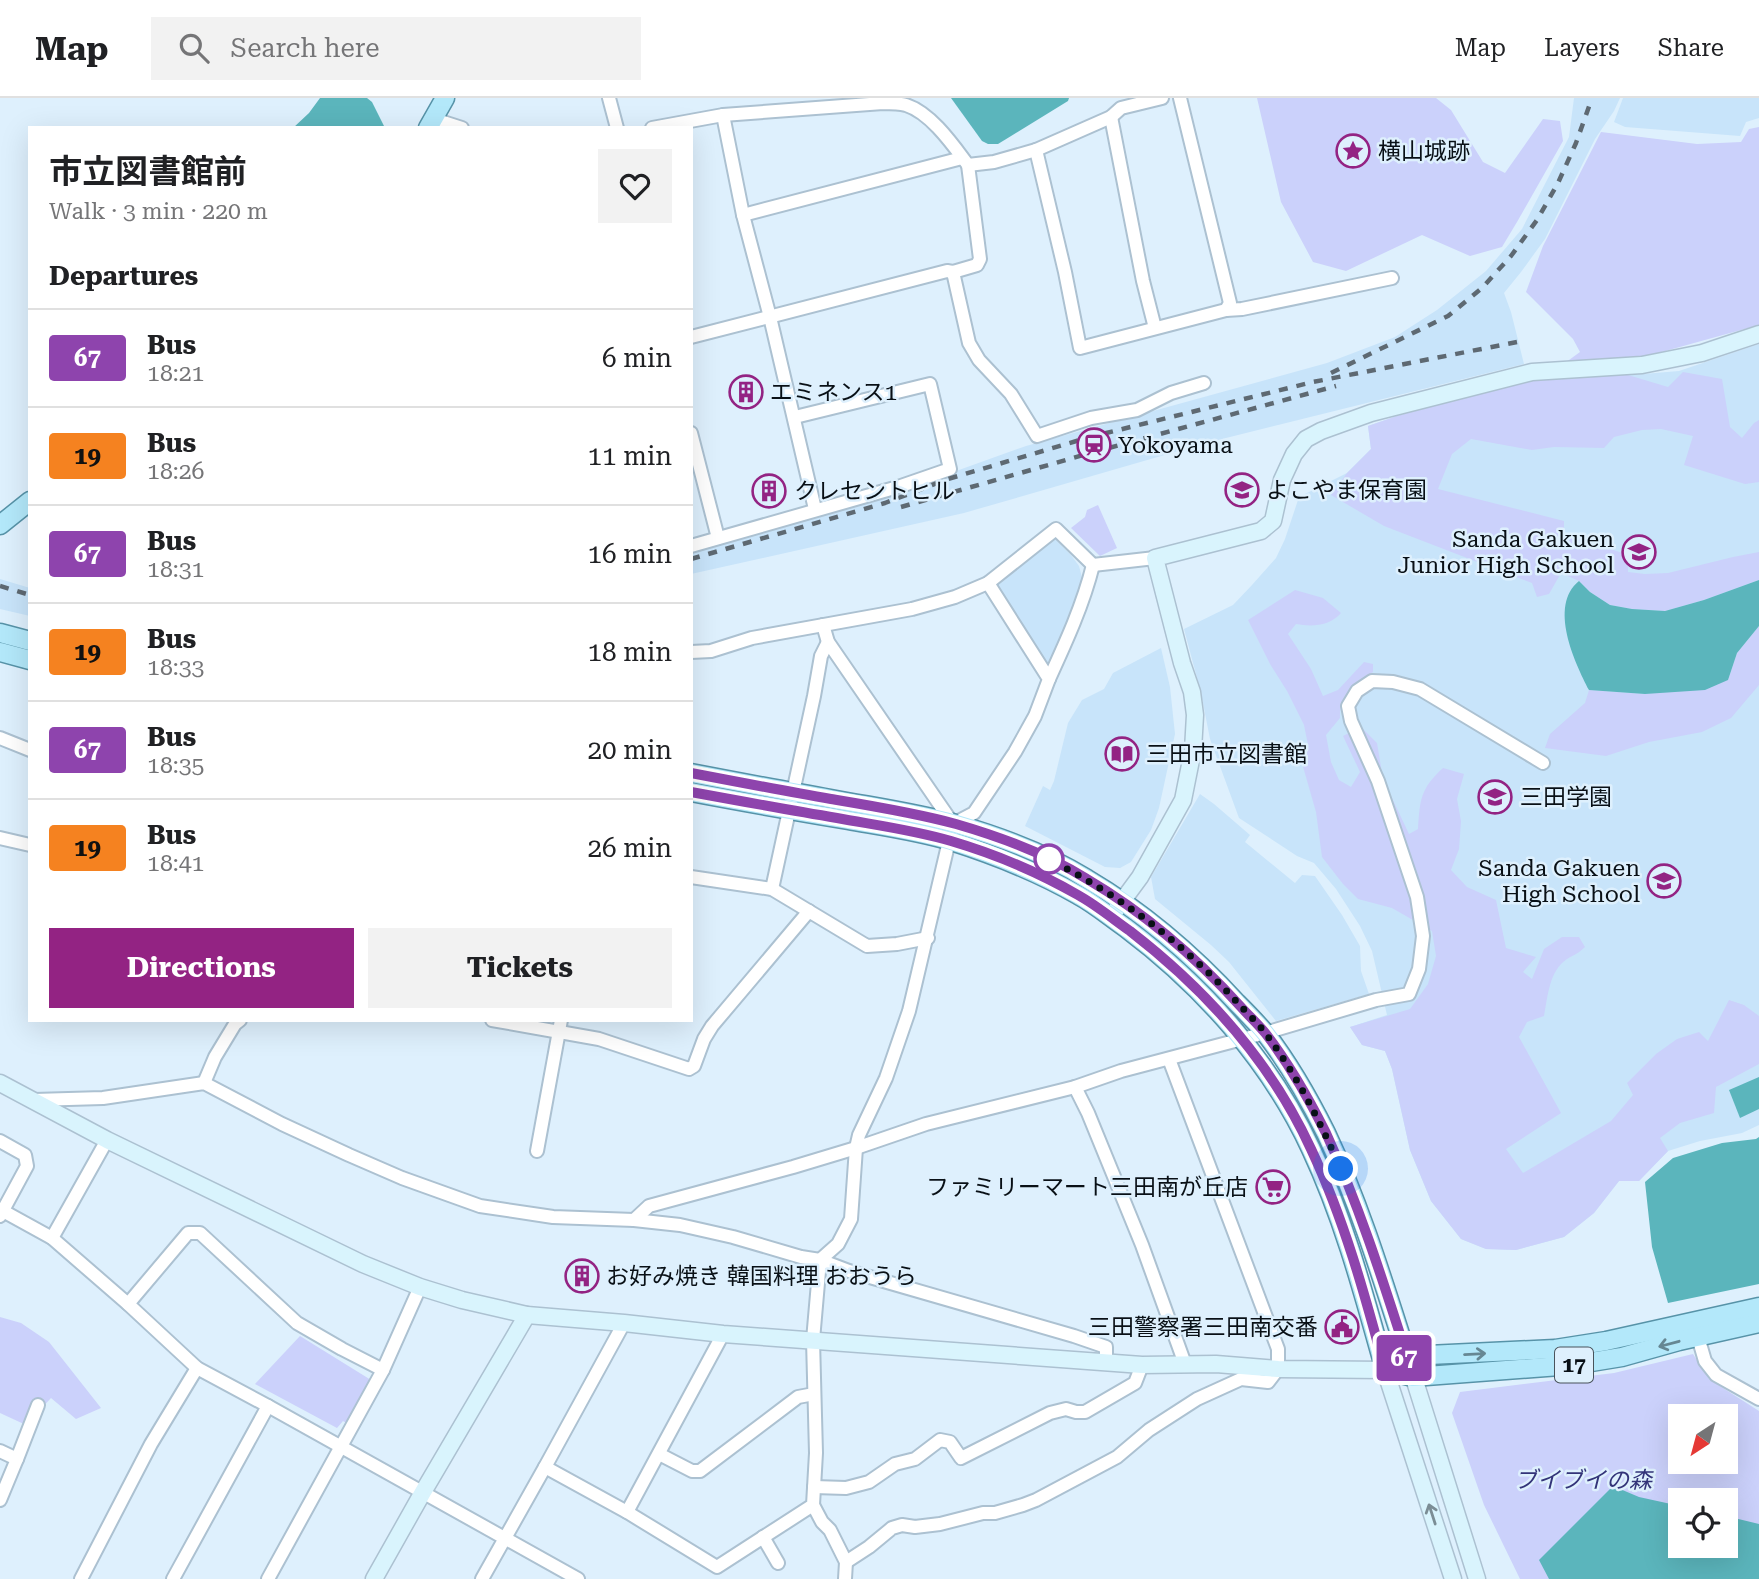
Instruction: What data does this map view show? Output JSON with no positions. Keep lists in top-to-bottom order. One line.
{"streets":{"main road":["17"]},"parks":["ブイブイの森"],"places":{"place":["横山城跡"],"building":["エミネンス1","クレセントヒル","お好み焼き 韓国料理 おおうら"],"station":["Yokoyama"],"school or university":["よこやま保育園","Sanda Gakuen Junior High School","三田学園","Sanda Gakuen High School"],"library":["三田市立図書館"],"supermarket":["ファミリーマート三田南が丘店"],"public building":["三田警察署三田南交番"]},"lines":["bus line 67"],"north":"bottom left","page":{"header":"Map","search":"Search here","nav":["Map","Layers","Share"],"on_map":"67","heading":[["市立図書館前","Walk · 3 min · 220 m"],"Departures"],"list":[{"mark":"67","name":"Bus","note":"18:21","value":"6 min"},{"mark":"19","name":"Bus","note":"18:26","value":"11 min"},{"mark":"67","name":"Bus","note":"18:31","value":"16 min"},{"mark":"19","name":"Bus","note":"18:33","value":"18 min"},{"mark":"67","name":"Bus","note":"18:35","value":"20 min"},{"mark":"19","name":"Bus","note":"18:41","value":"26 min"}],"buttons":["Directions","Tickets"]}}
